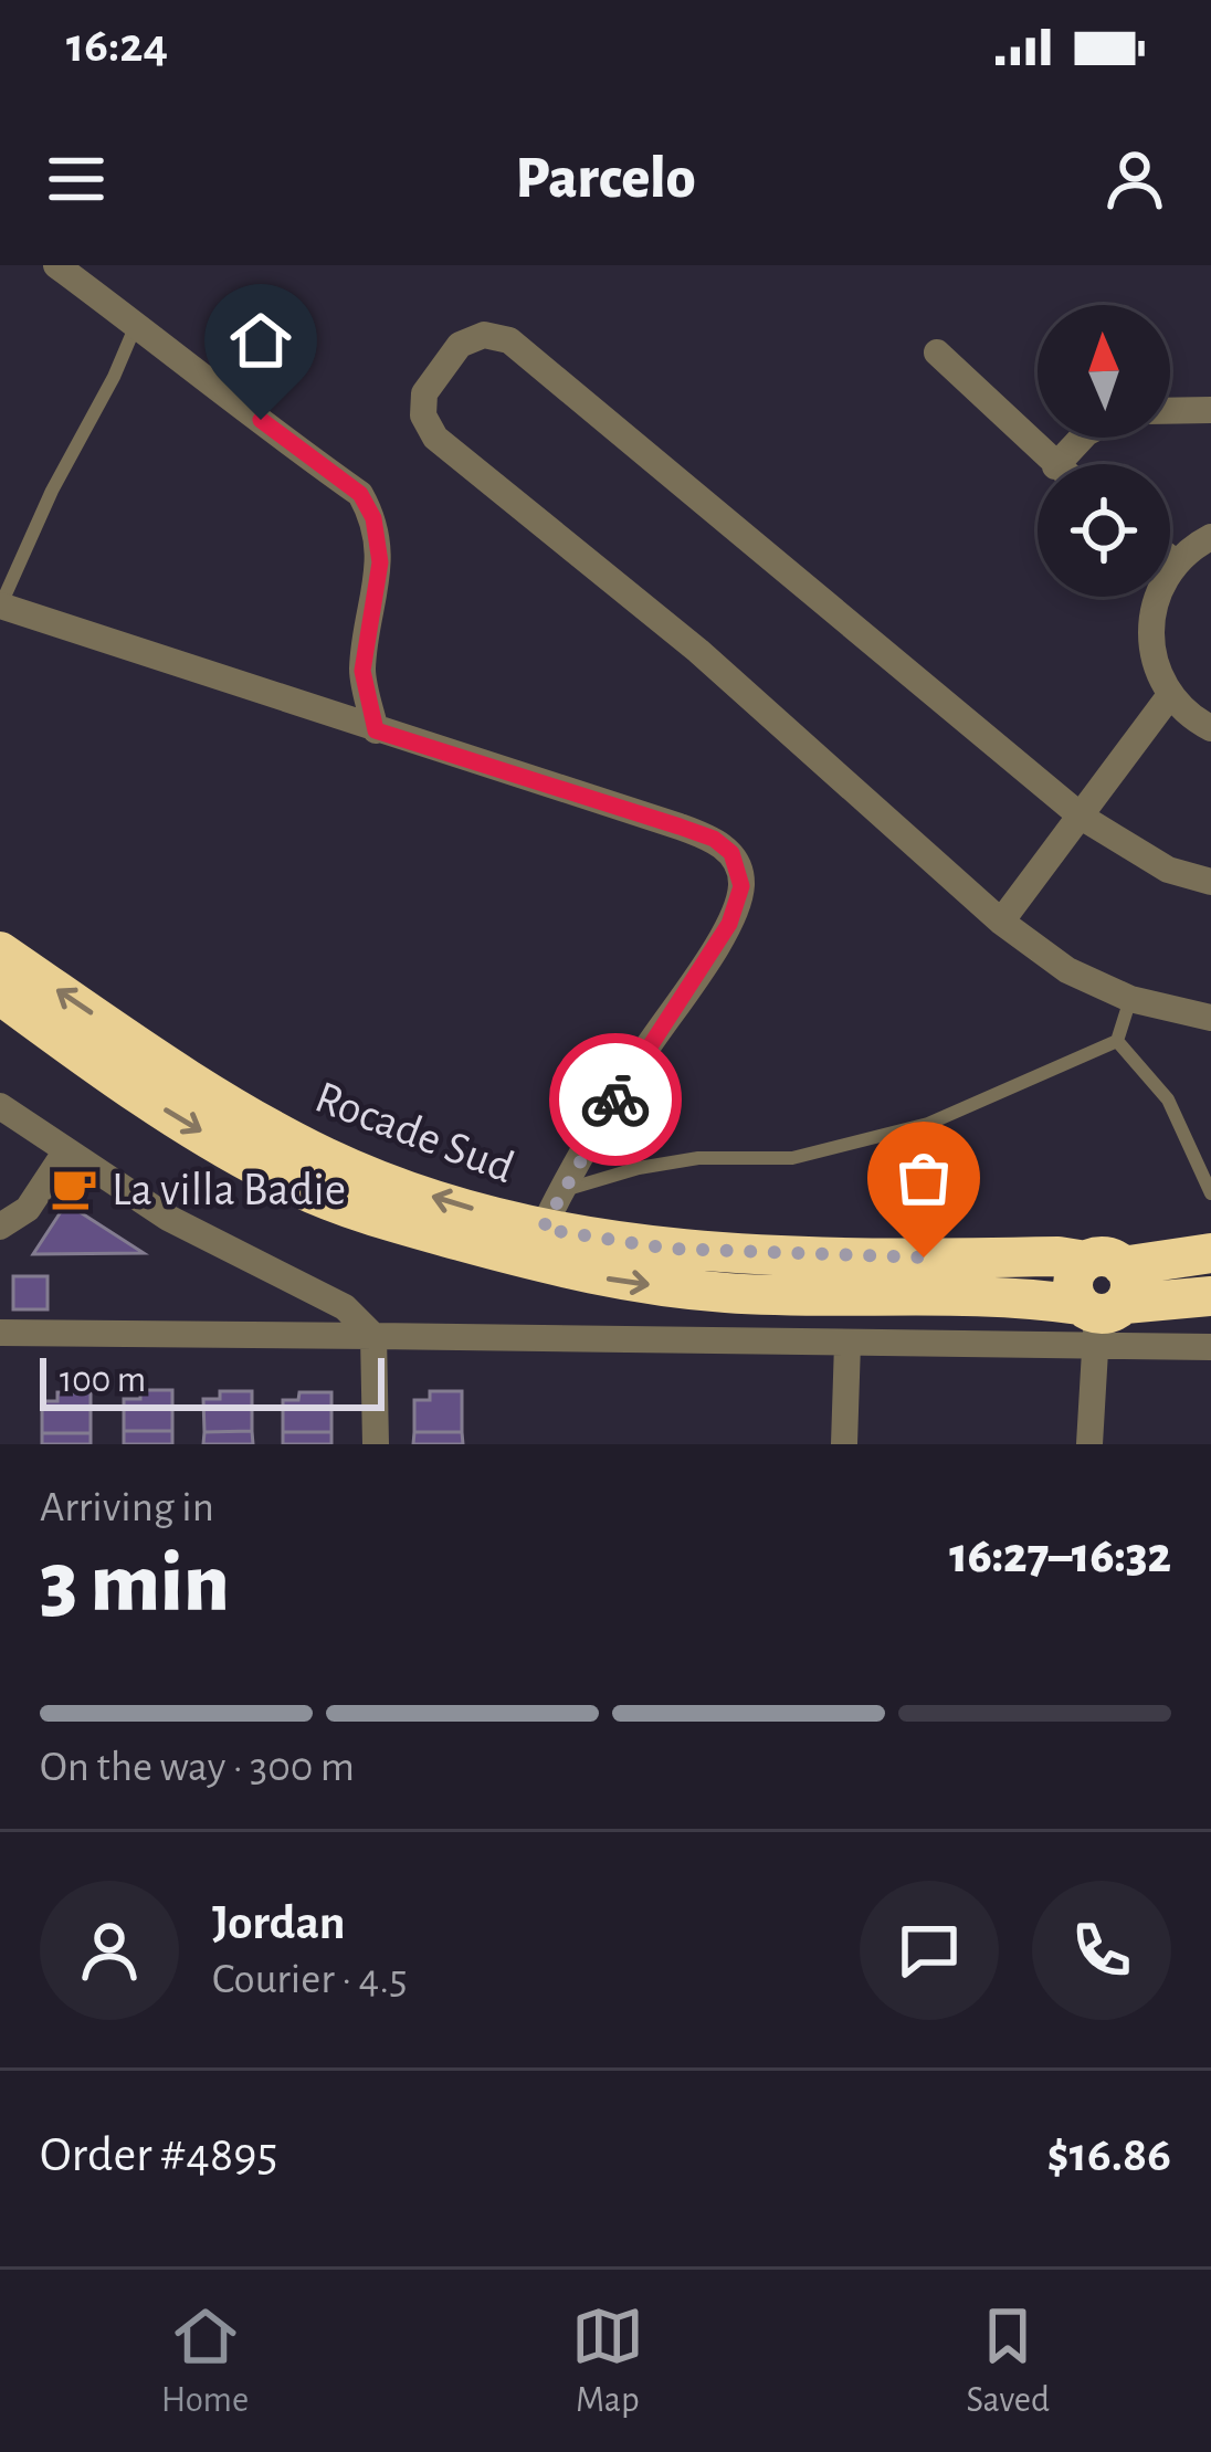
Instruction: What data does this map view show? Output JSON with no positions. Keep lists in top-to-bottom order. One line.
{"streets":{"highway":["Rocade Sud"]},"places":{"cafe":["La villa Badie"]},"scale_bar":"100 m","north":"top","page":{"status":"16:24","header":"Parcelo","scale":"100 m","heading":["3 min","Arriving in","16:27–16:32"],"panel":["Jordan","Courier · 4.5","Order #4895","$16.86"],"bar":"On the way · 300 m","tabs":["Home","Map","Saved"]}}
